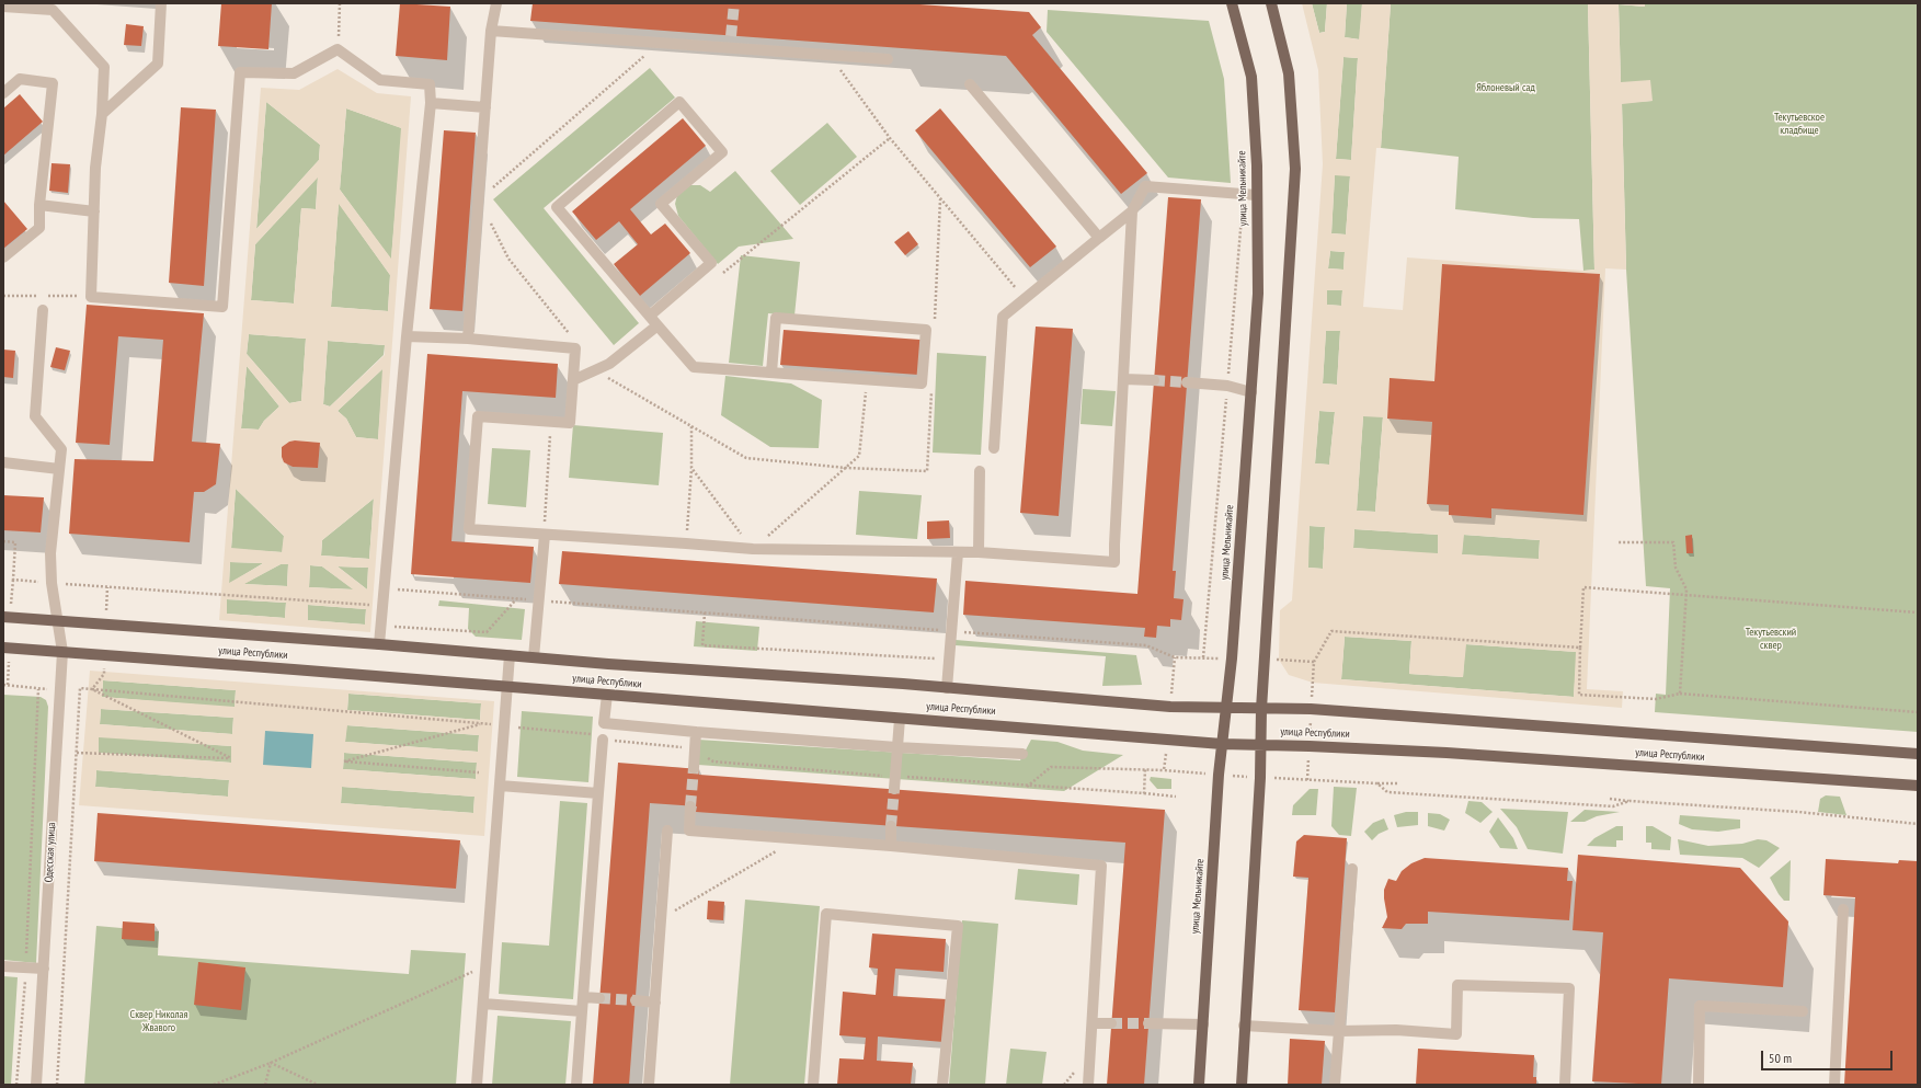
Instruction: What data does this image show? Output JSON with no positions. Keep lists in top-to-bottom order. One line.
{"streets":{"main road":["улица Мельникайте","улица Республики"],"street":["Одесская улица"]},"crossings":[["улица Мельникайте","улица Республики"],["улица Республики","Одесская улица"]],"parks":["Яблоневый сад","Текутьевское кладбище","Текутьевский сквер","Сквер Николая Жвавого"],"scale_bar":"50 m"}
